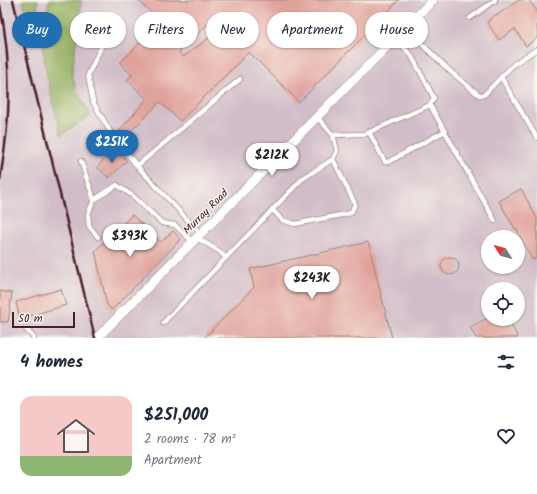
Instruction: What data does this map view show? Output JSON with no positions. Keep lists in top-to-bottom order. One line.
{"streets":{"street":["Murray Road"]},"scale_bar":"50 m","north":"top left","page":{"chip":["Buy","Rent","Filters","New","Apartment","House"],"price":["$251K","$212K","$393K","$243K"],"scale":"50 m","heading":"4 homes","list":[{"name":"$251,000","note":"2 rooms · 78 m² · Apartment"}]}}
